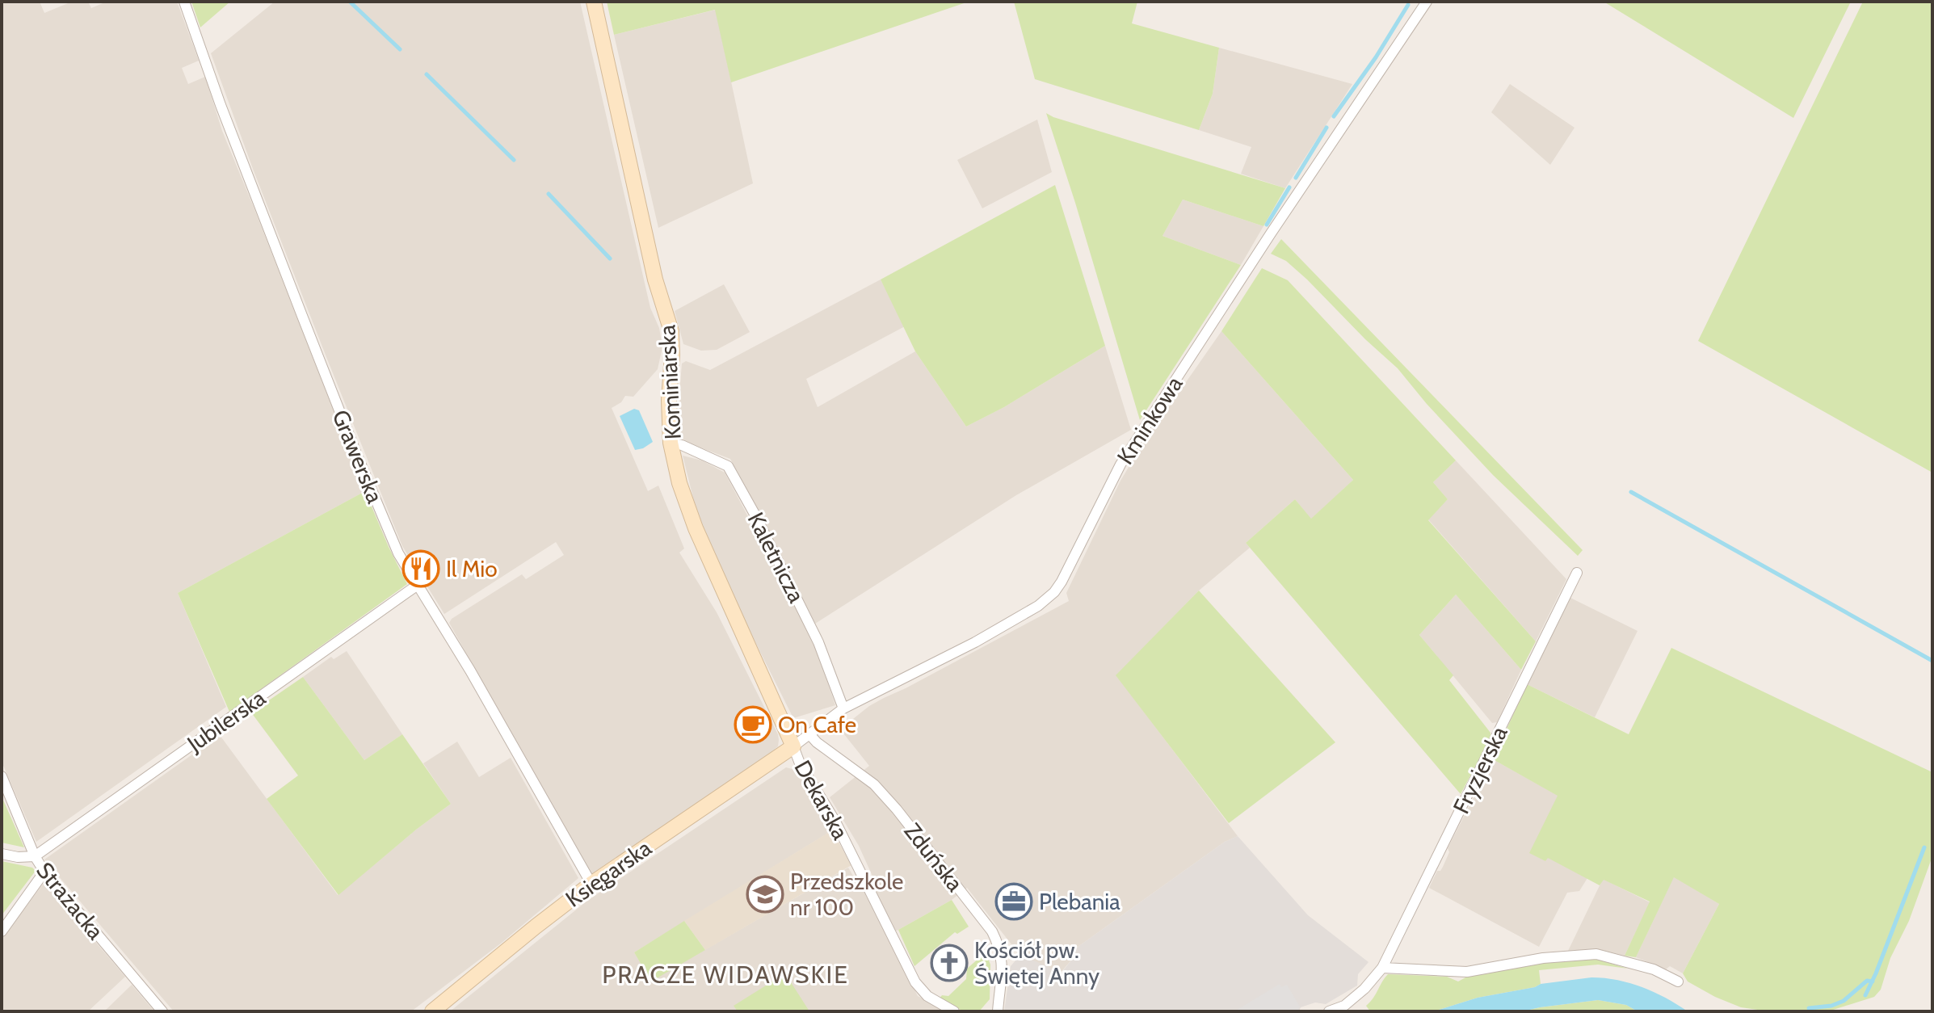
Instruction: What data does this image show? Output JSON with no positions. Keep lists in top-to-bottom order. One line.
{"streets":{"street":["Kominiarska","Kminkowa","Grawerska","Kaletnicza","Jubilerska","Fryzjerska","Dekarska","Zduńska","Księgarska","Strażacka"]},"crossings":[["Kominiarska","Kminkowa"],["Kominiarska","Kaletnicza"],["Kominiarska","Dekarska"],["Kominiarska","Księgarska"],["Kminkowa","Kaletnicza"],["Kminkowa","Dekarska"],["Kminkowa","Zduńska"],["Kminkowa","Księgarska"],["Grawerska","Jubilerska"],["Grawerska","Księgarska"],["Jubilerska","Strażacka"],["Dekarska","Księgarska"]],"districts":["PRACZE WIDAWSKIE"],"places":{"restaurant":["Il Mio"],"cafe":["On Cafe"],"school or university":["Przedszkole nr 100"],"office":["Plebania"],"church":["Kościół pw. Świętej Anny"]}}
